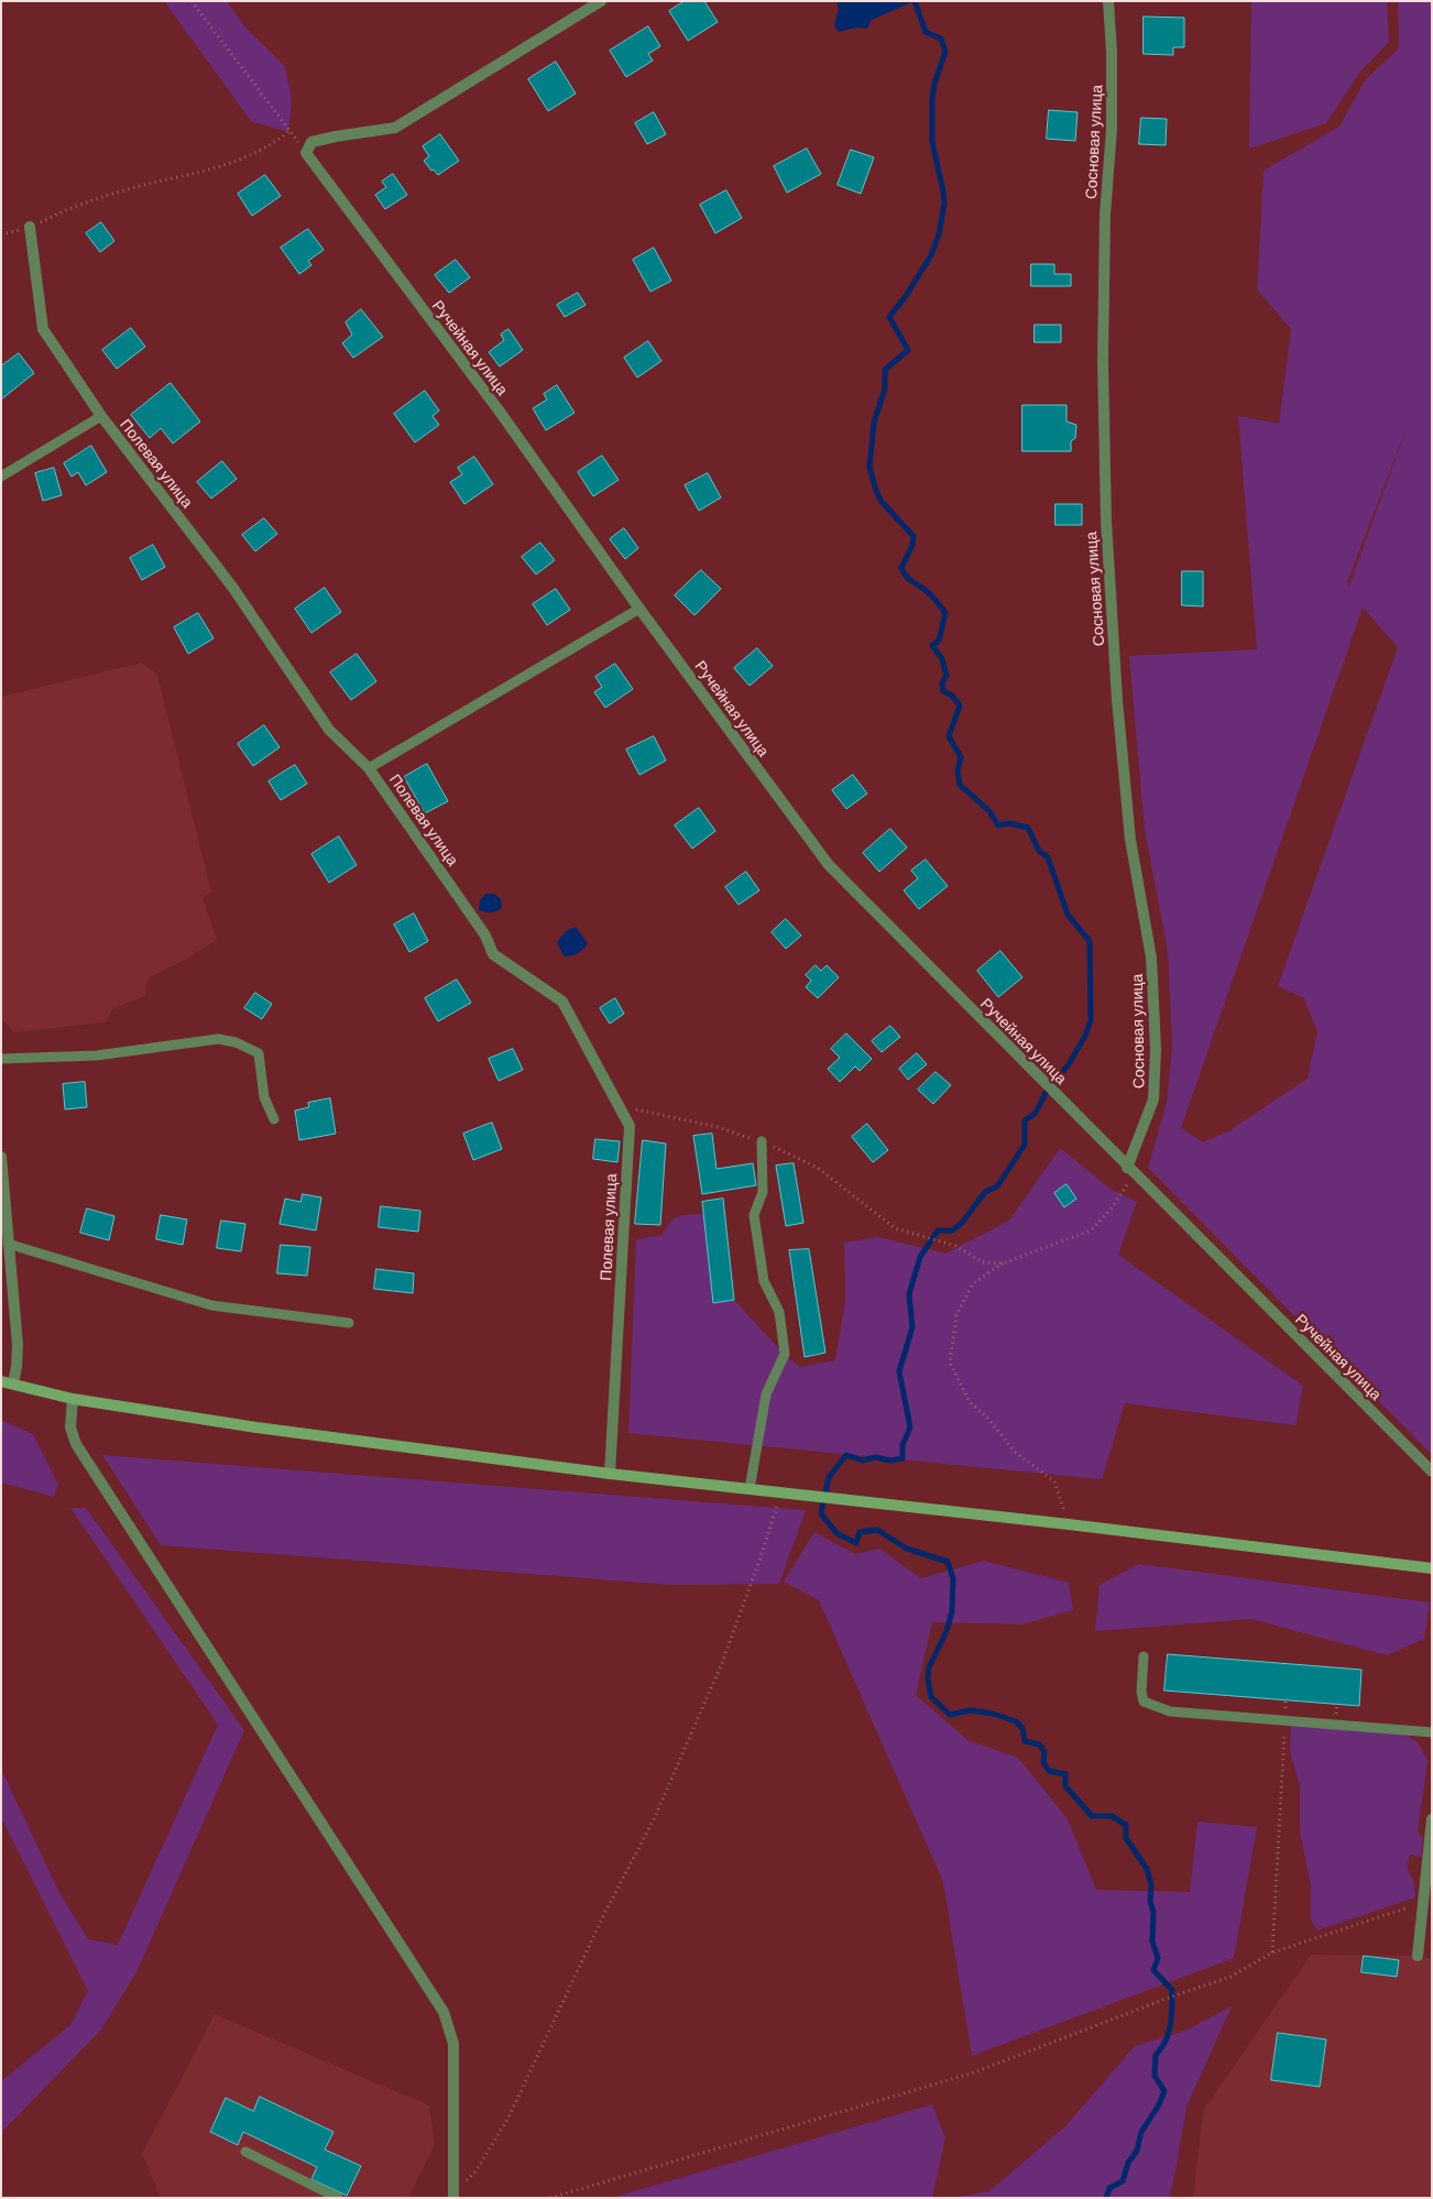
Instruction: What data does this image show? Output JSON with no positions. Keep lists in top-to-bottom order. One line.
{"streets":{"street":["Сосновая улица","Ручейная улица","Полевая улица"]},"crossings":[["Сосновая улица","Ручейная улица"]]}
